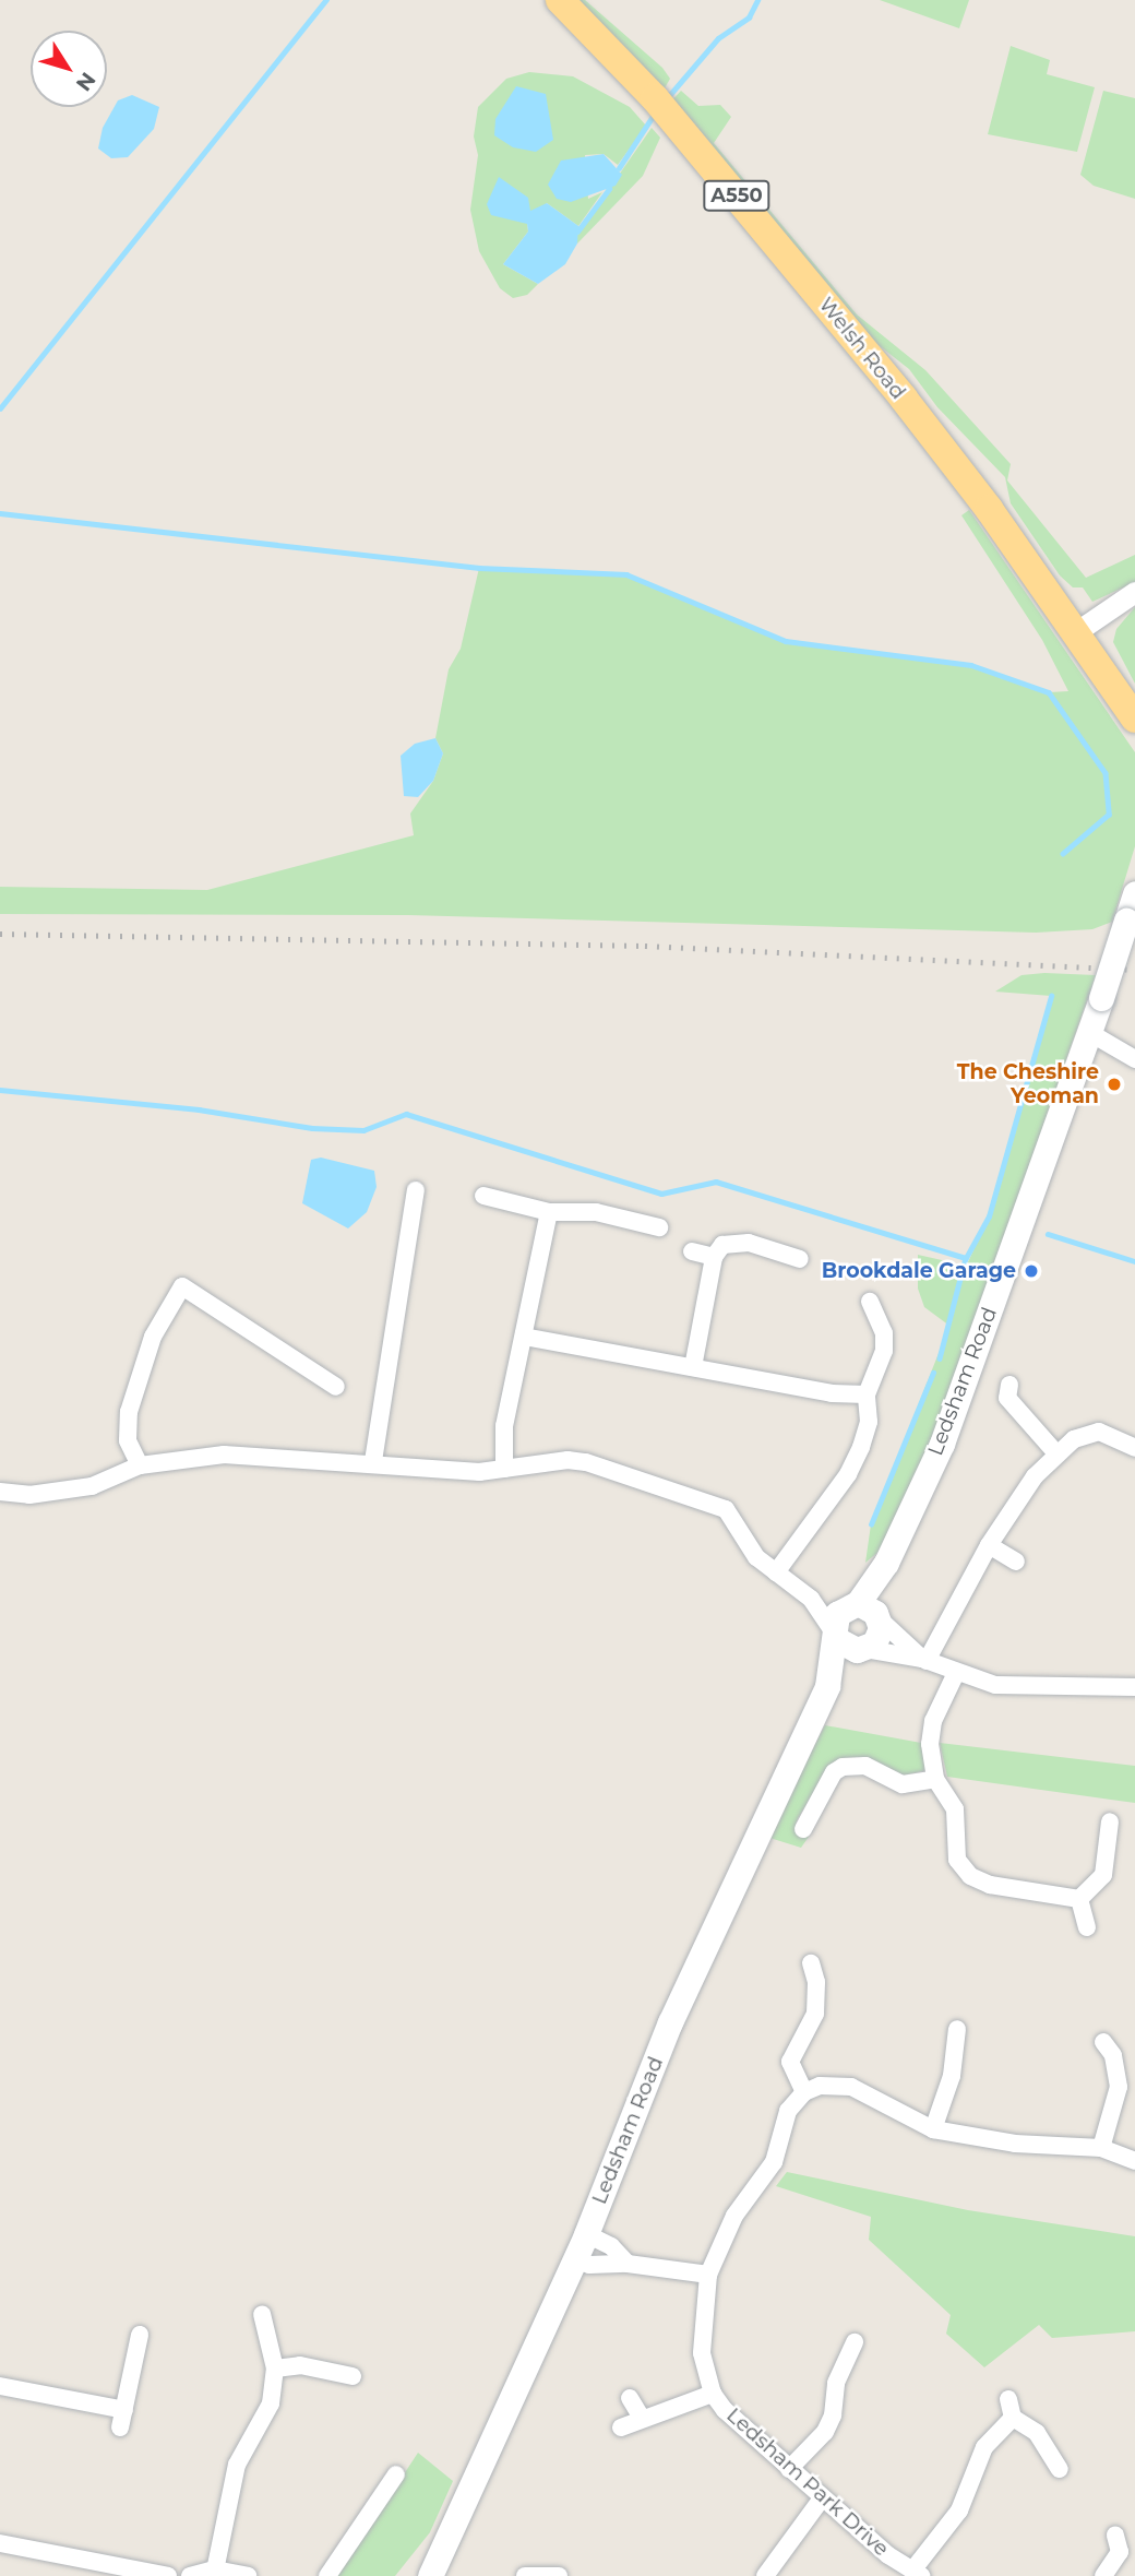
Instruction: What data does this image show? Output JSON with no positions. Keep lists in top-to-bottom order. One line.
{"streets":{"highway":["A550","Welsh Road"],"main road":["Ledsham Road"],"street":["Ledsham Park Drive"]},"places":["The Cheshire Yeoman","Brookdale Garage"],"north":"bottom right"}
